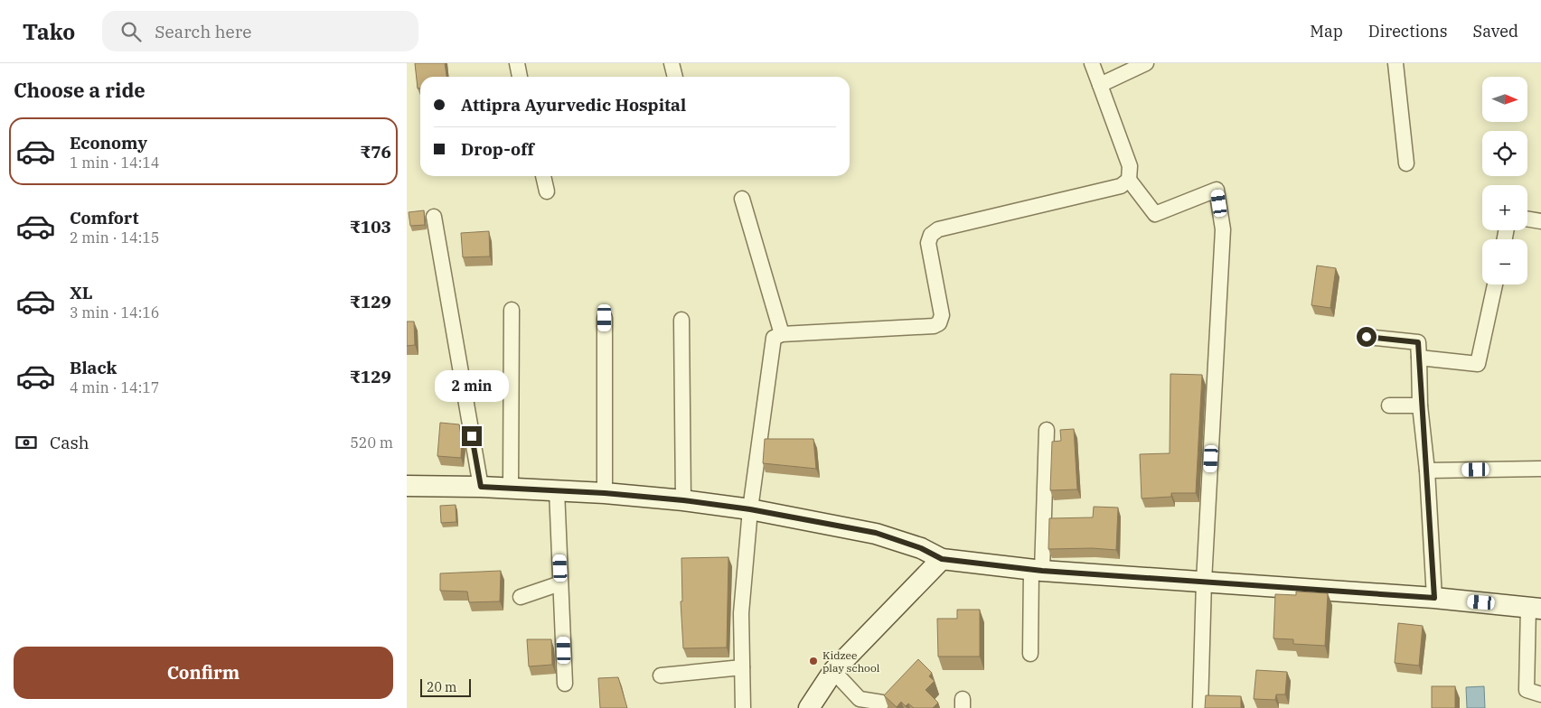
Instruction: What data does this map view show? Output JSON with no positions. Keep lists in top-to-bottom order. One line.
{"places":["Kidzee play school"],"scale_bar":"20 m","north":"right","page":{"header":"Tako","search":"Search here","nav":["Map","Directions","Saved"],"heading":"Choose a ride","map_buttons":["+","−"],"banner":["Attipra Ayurvedic Hospital","Drop-off"],"list":[{"name":"Economy","note":"1 min · 14:14","value":"₹76"},{"name":"Comfort","note":"2 min · 14:15","value":"₹103"},{"name":"XL","note":"3 min · 14:16","value":"₹129"},{"name":"Black","note":"4 min · 14:17","value":"₹129"}],"bubble":"2 min","pay":["Cash","520 m"],"buttons":"Confirm","scale":"20 m"}}
